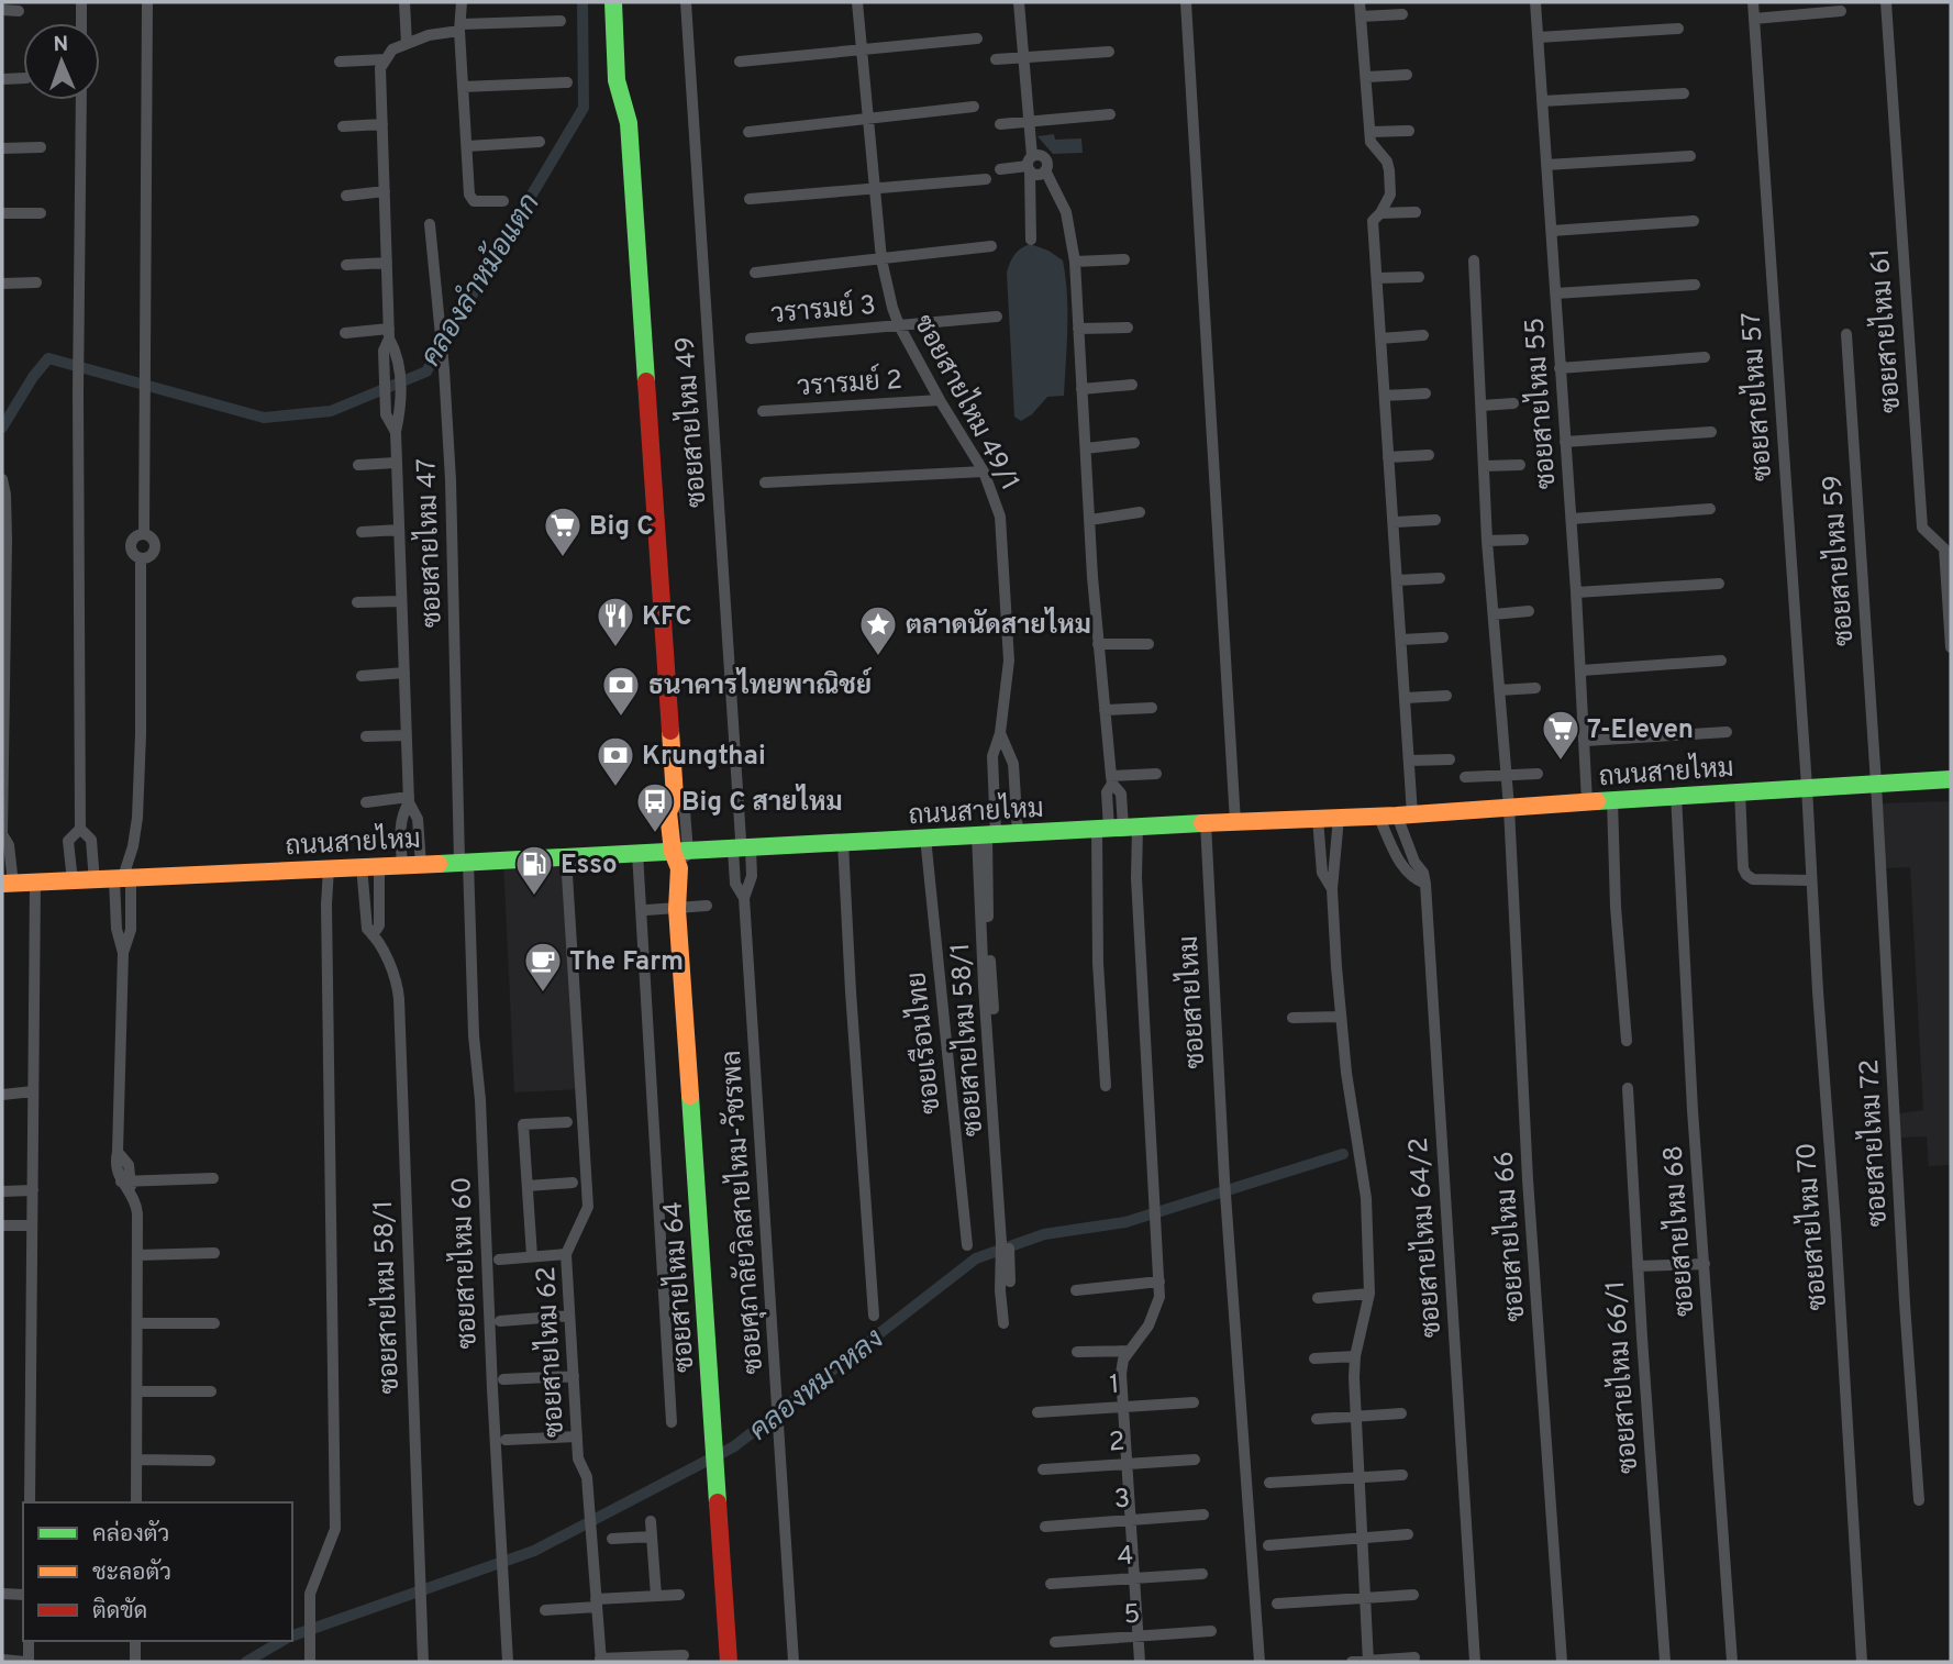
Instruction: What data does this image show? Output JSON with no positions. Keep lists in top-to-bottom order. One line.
{"streets":{"main road":["ถนนสายไหม","ซอยสายไหม 64"],"street":["วรารมย์ 3","ซอยสายไหม 61","วรารมย์ 2","ซอยสายไหม 57","ซอยสายไหม 49/1","ซอยสายไหม 55","ซอยสายไหม 49","ซอยสายไหม 47","ซอยสายไหม 59","ซอยสายไหม","ซอยสายไหม 58/1","ซอยเรือนไทย","ซอยสายไหม 72","ซอยศุภาลัยวิลสายไหม-วัชรพล","ซอยสายไหม 70","ซอยสายไหม 68","ซอยสายไหม 66","ซอยสายไหม 64/2","ซอยสายไหม 60","ซอยสายไหม 62","ซอยสายไหม 66/1","1","2","3","4","5"]},"crossings":[["วรารมย์ 3","ซอยสายไหม 49/1"],["วรารมย์ 2","ซอยสายไหม 49/1"],["ซอยสายไหม 57","ถนนสายไหม"],["ซอยสายไหม 57","ซอยสายไหม 70"],["ซอยสายไหม 49/1","ถนนสายไหม"],["ซอยสายไหม 49/1","ซอยสายไหม 58/1"],["ซอยสายไหม 55","ถนนสายไหม"],["ซอยสายไหม 49","ถนนสายไหม"],["ซอยสายไหม 47","ถนนสายไหม"],["ซอยสายไหม 47","ซอยสายไหม 60"],["ซอยสายไหม 59","ถนนสายไหม"],["ซอยสายไหม 59","ซอยสายไหม 72"],["ถนนสายไหม","ซอยสายไหม"],["ถนนสายไหม","ซอยสายไหม 58/1"],["ถนนสายไหม","ซอยเรือนไทย"],["ถนนสายไหม","ซอยสายไหม 72"],["ถนนสายไหม","ซอยสายไหม 70"],["ถนนสายไหม","ซอยสายไหม 68"],["ถนนสายไหม","ซอยสายไหม 66"],["ถนนสายไหม","ซอยสายไหม 64/2"],["ถนนสายไหม","ซอยสายไหม 60"],["ถนนสายไหม","ซอยสายไหม 64"],["ถนนสายไหม","ซอยสายไหม 62"]],"water":["คลองลำหม้อแตก","คลองหมาหลง"],"places":{"supermarket":["Big C","7-Eleven"],"restaurant":["KFC"],"place":["ตลาดนัดสายไหม"],"bank":["ธนาคารไทยพาณิชย์","Krungthai"],"bus stop":["Big C สายไหม"],"fuel station":["Esso"],"cafe":["The Farm"]},"legend":["คล่องตัว","ชะลอตัว","ติดขัด"],"north":"top"}
